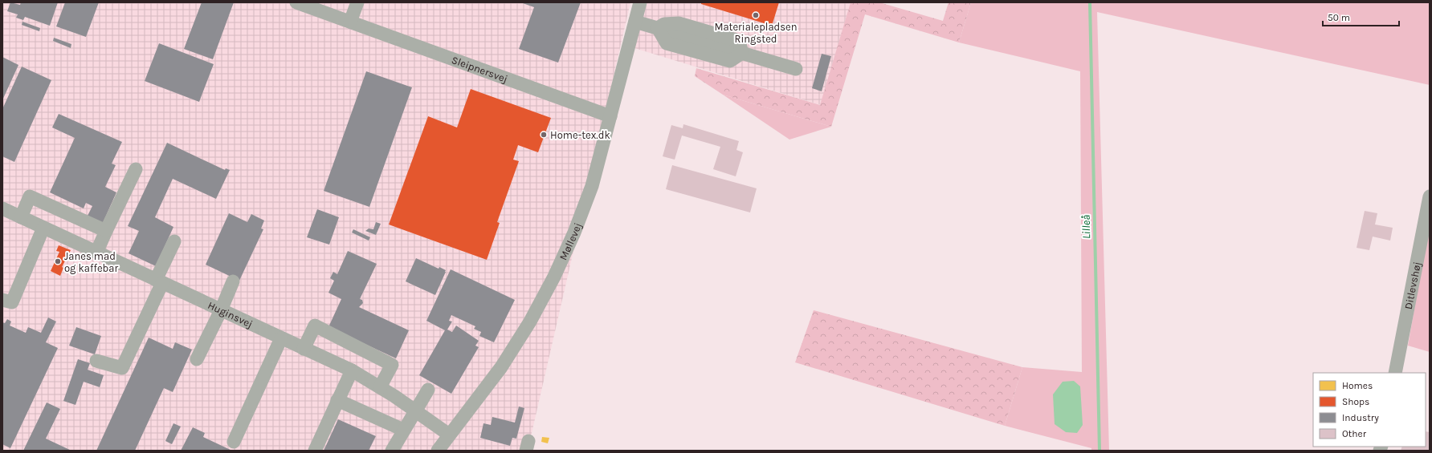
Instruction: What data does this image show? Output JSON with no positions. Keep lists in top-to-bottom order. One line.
{"streets":{"street":["Sleipnersvej","Møllevej","Ditlevshøj","Huginsvej"]},"crossings":[["Sleipnersvej","Møllevej"],["Møllevej","Huginsvej"]],"water":["Lilleå"],"places":["Materialepladsen Ringsted","Home-tex.dk","Janes mad og kaffebar"],"legend":["Homes","Shops","Industry","Other"],"scale_bar":"50 m"}
